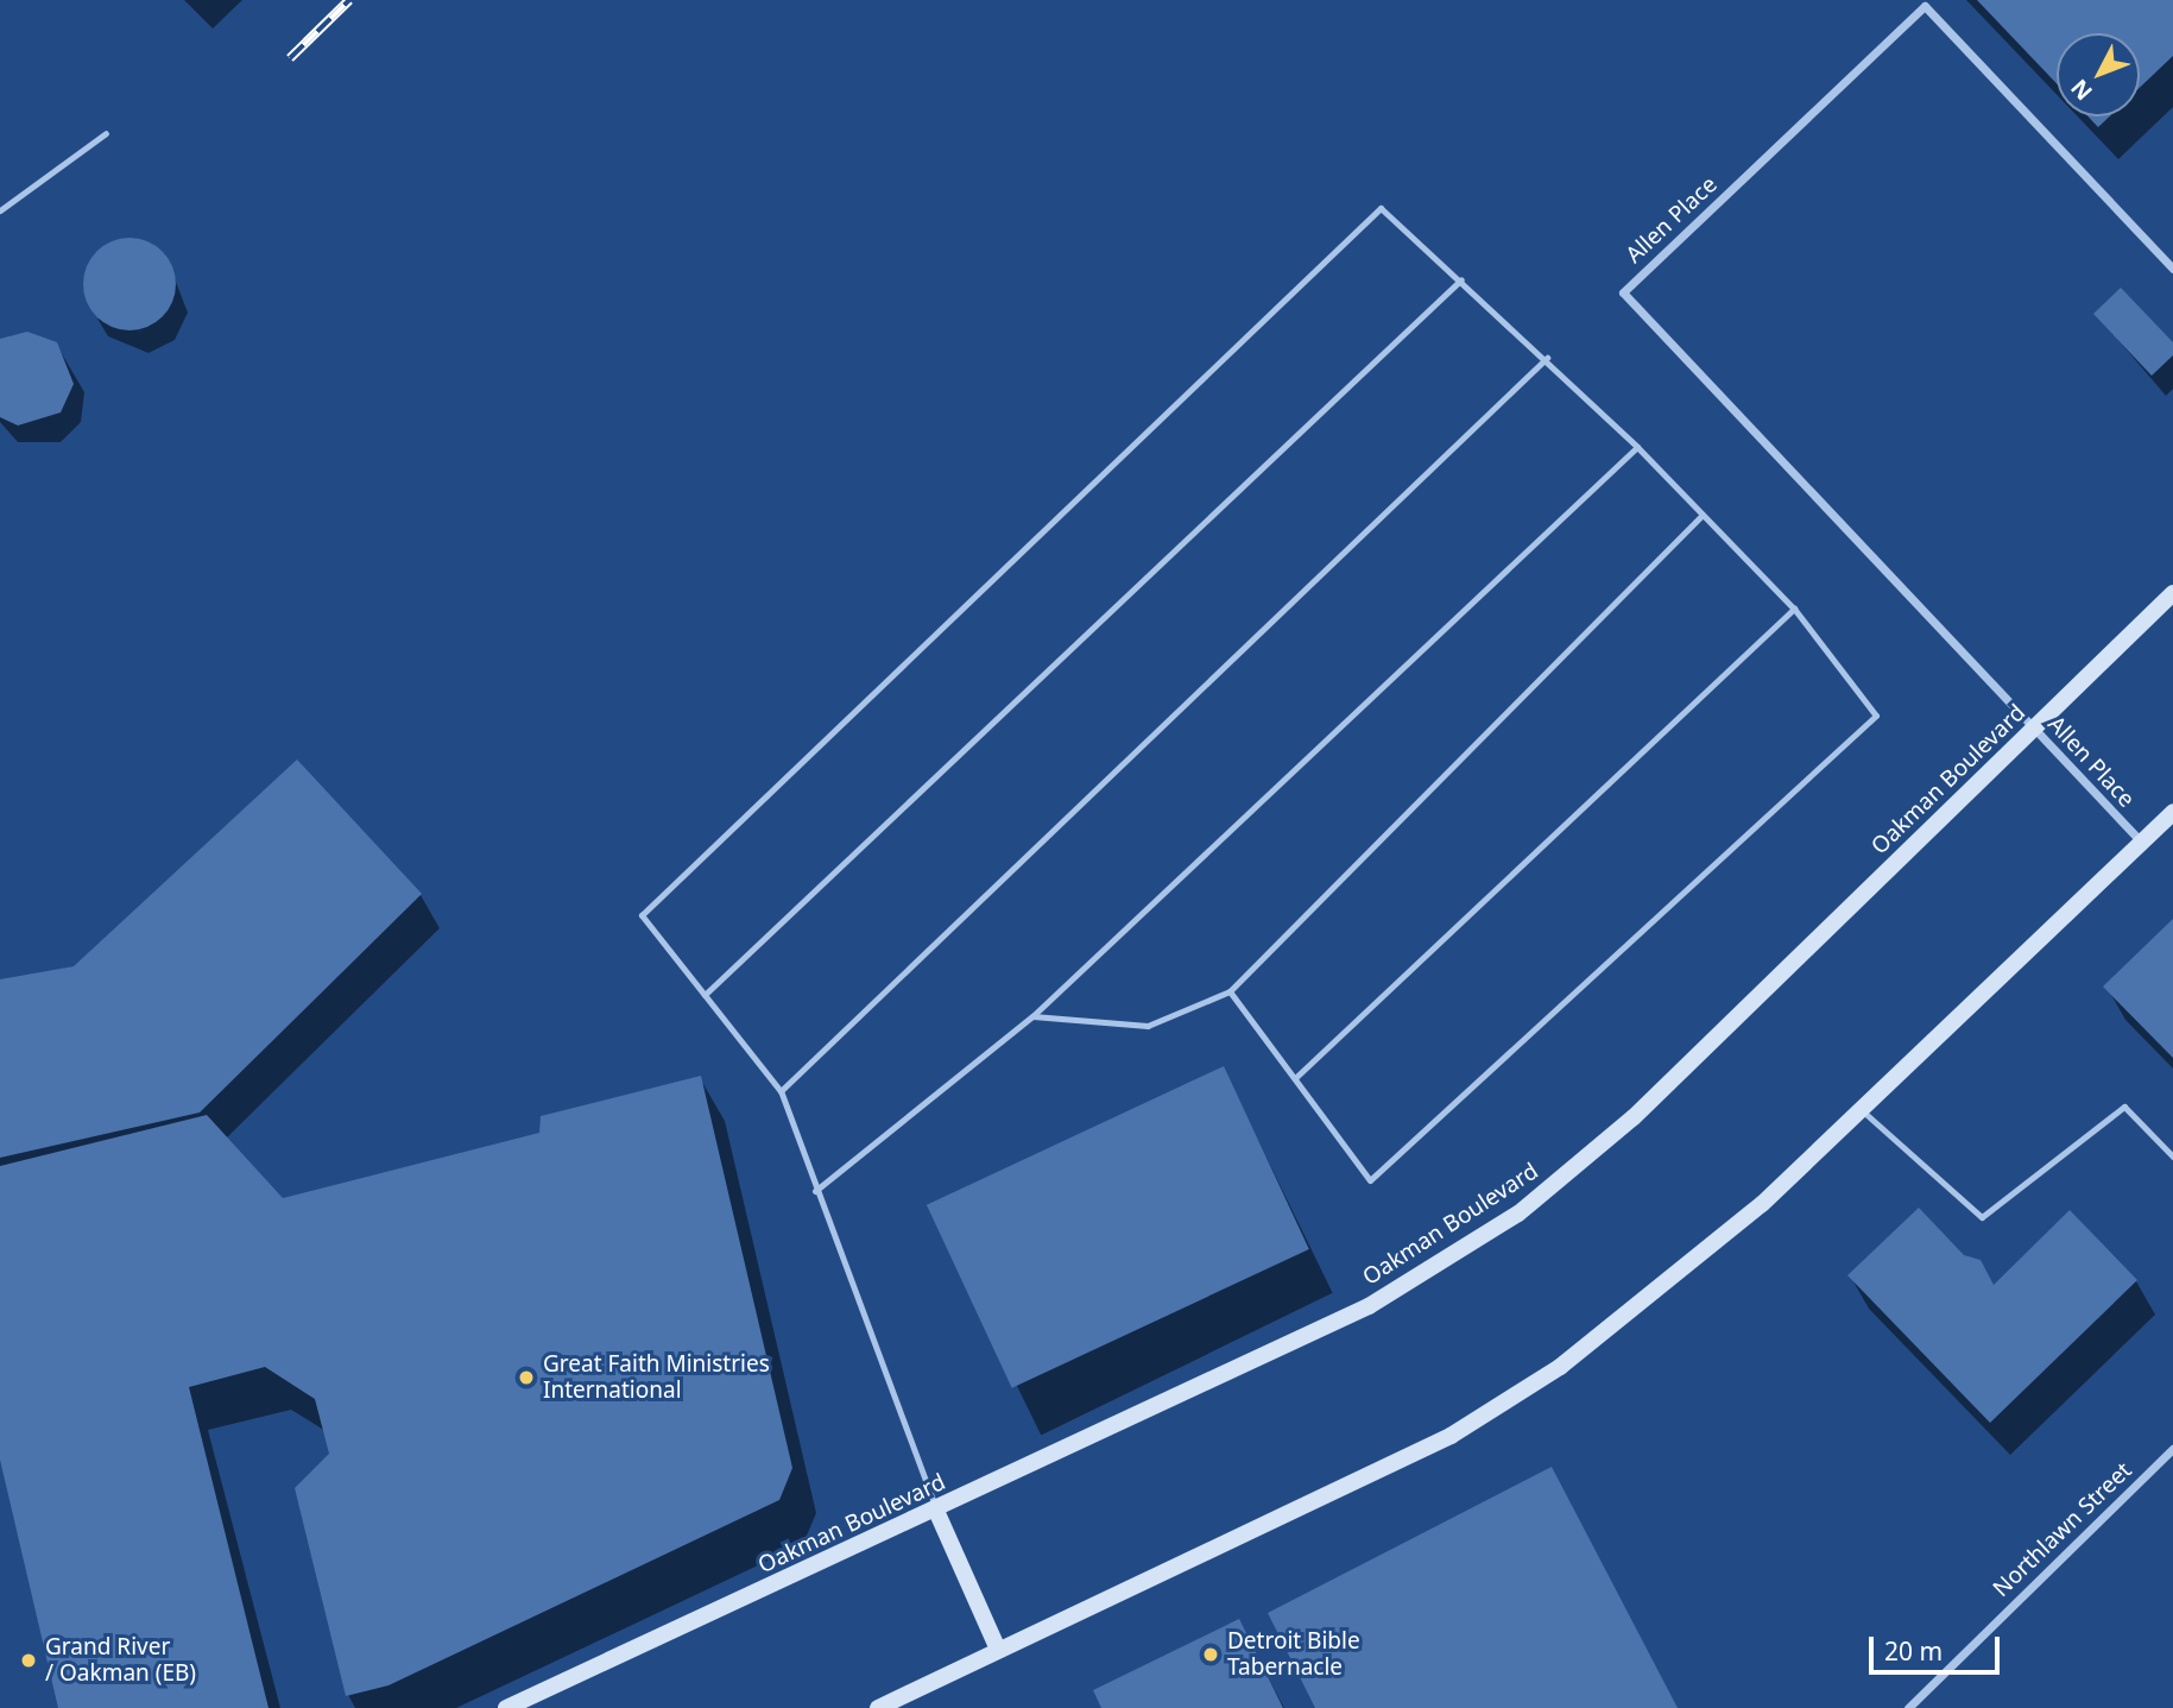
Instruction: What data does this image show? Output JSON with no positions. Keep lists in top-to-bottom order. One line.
{"streets":{"street":["Allen Place","Oakman Boulevard","Northlawn Street"]},"crossings":[["Allen Place","Oakman Boulevard"]],"places":["Great Faith Ministries International","Detroit Bible Tabernacle","Grand River / Oakman (EB)"],"scale_bar":"20 m","north":"bottom left"}
